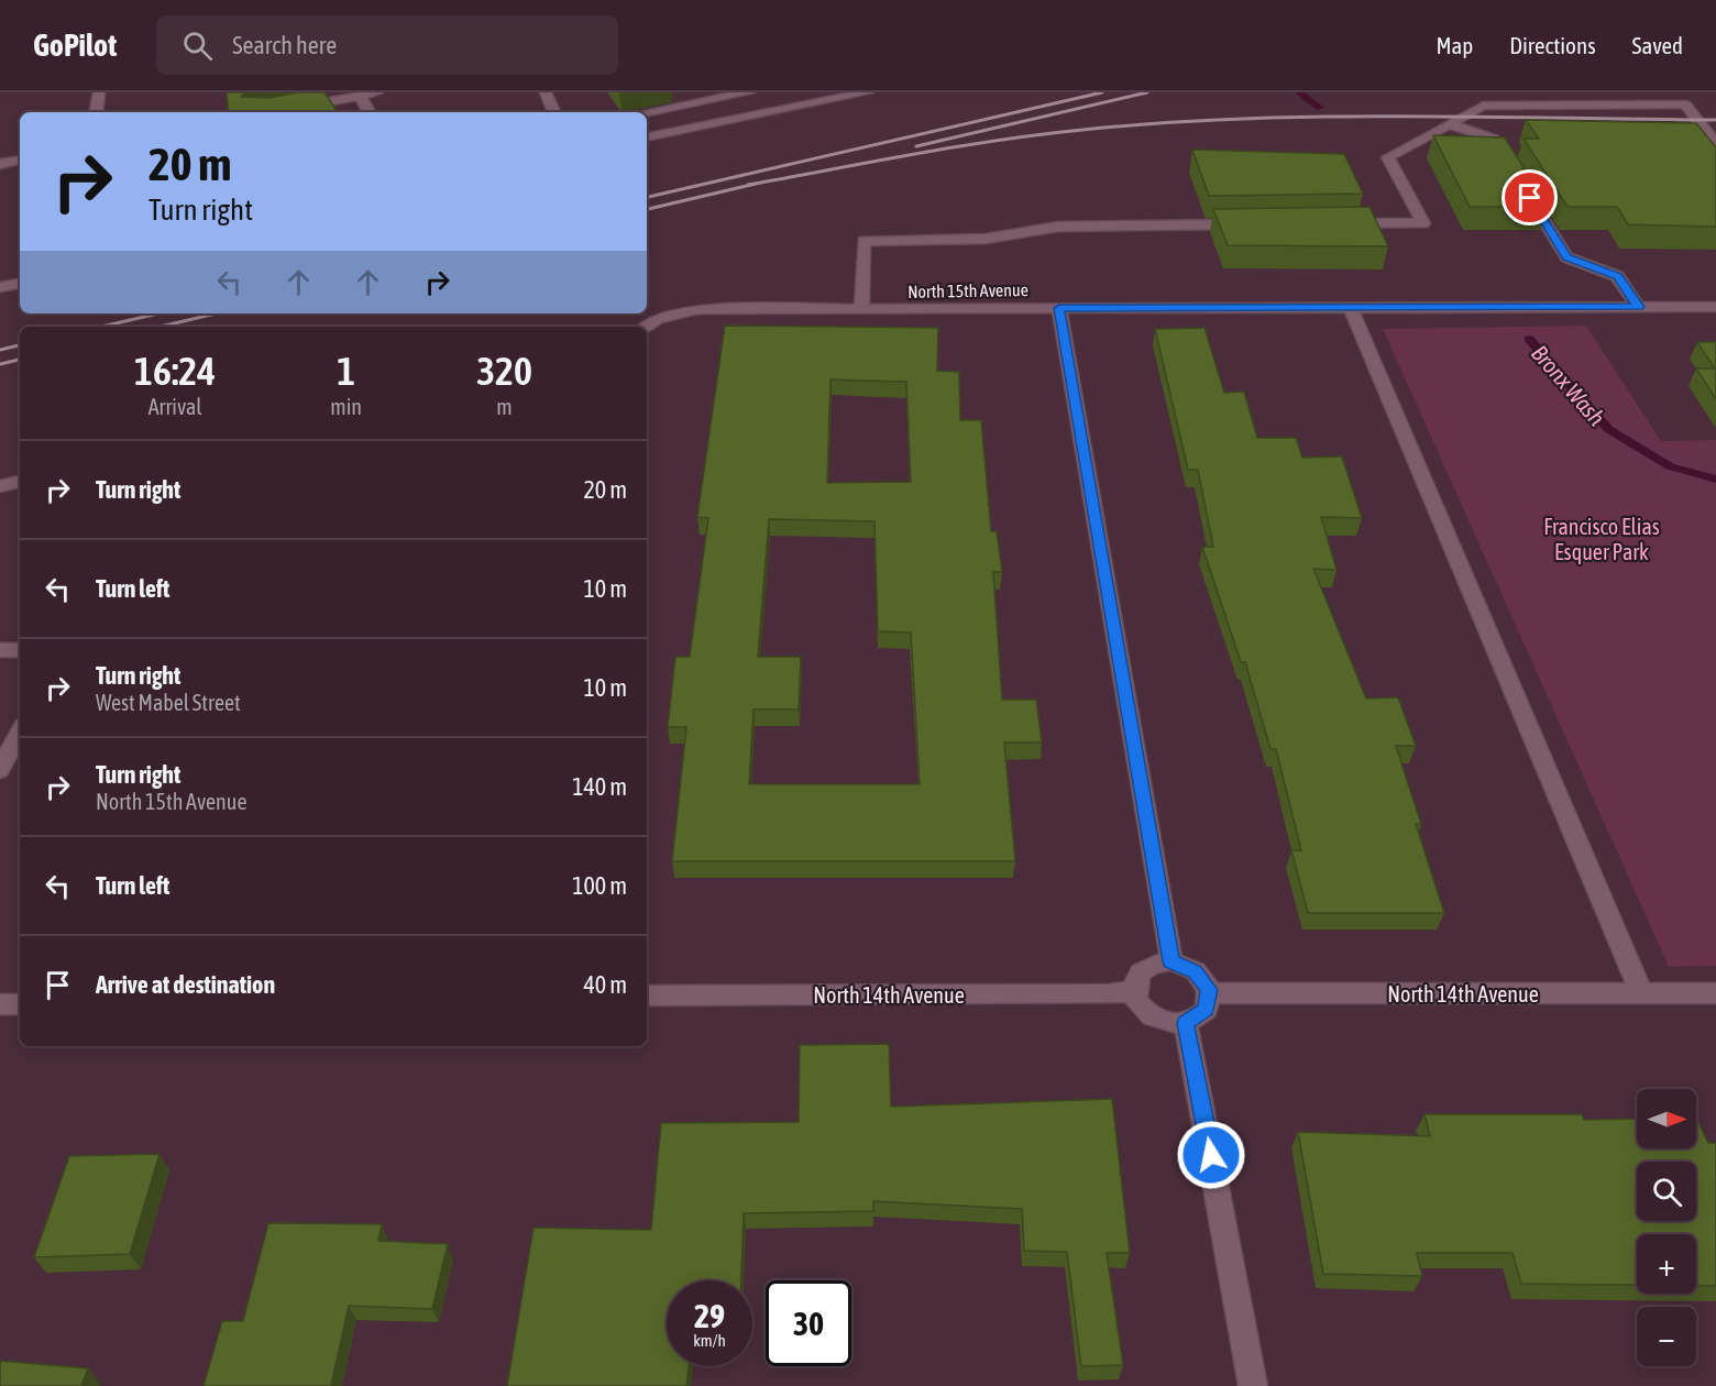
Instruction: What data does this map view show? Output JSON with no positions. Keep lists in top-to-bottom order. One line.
{"streets":{"street":["North 15th Avenue","North 14th Avenue"]},"water":["Bronx Wash"],"parks":["Francisco Elias Esquer Park"],"north":"right","page":{"header":"GoPilot","search":"Search here","nav":["Map","Directions","Saved"],"turn":["20 m","Turn right"],"eta":["16:24","Arrival","1","min","320","m"],"list":[{"name":"Turn right","value":"20 m"},{"name":"Turn left","value":"10 m"},{"name":"Turn right","note":"West Mabel Street","value":"10 m"},{"name":"Turn right","note":"North 15th Avenue","value":"140 m"},{"name":"Turn left","value":"100 m"},{"name":"Arrive at destination","value":"40 m"}],"map_buttons":["+","−"],"speed":"29 km/h","limit":"30"}}
